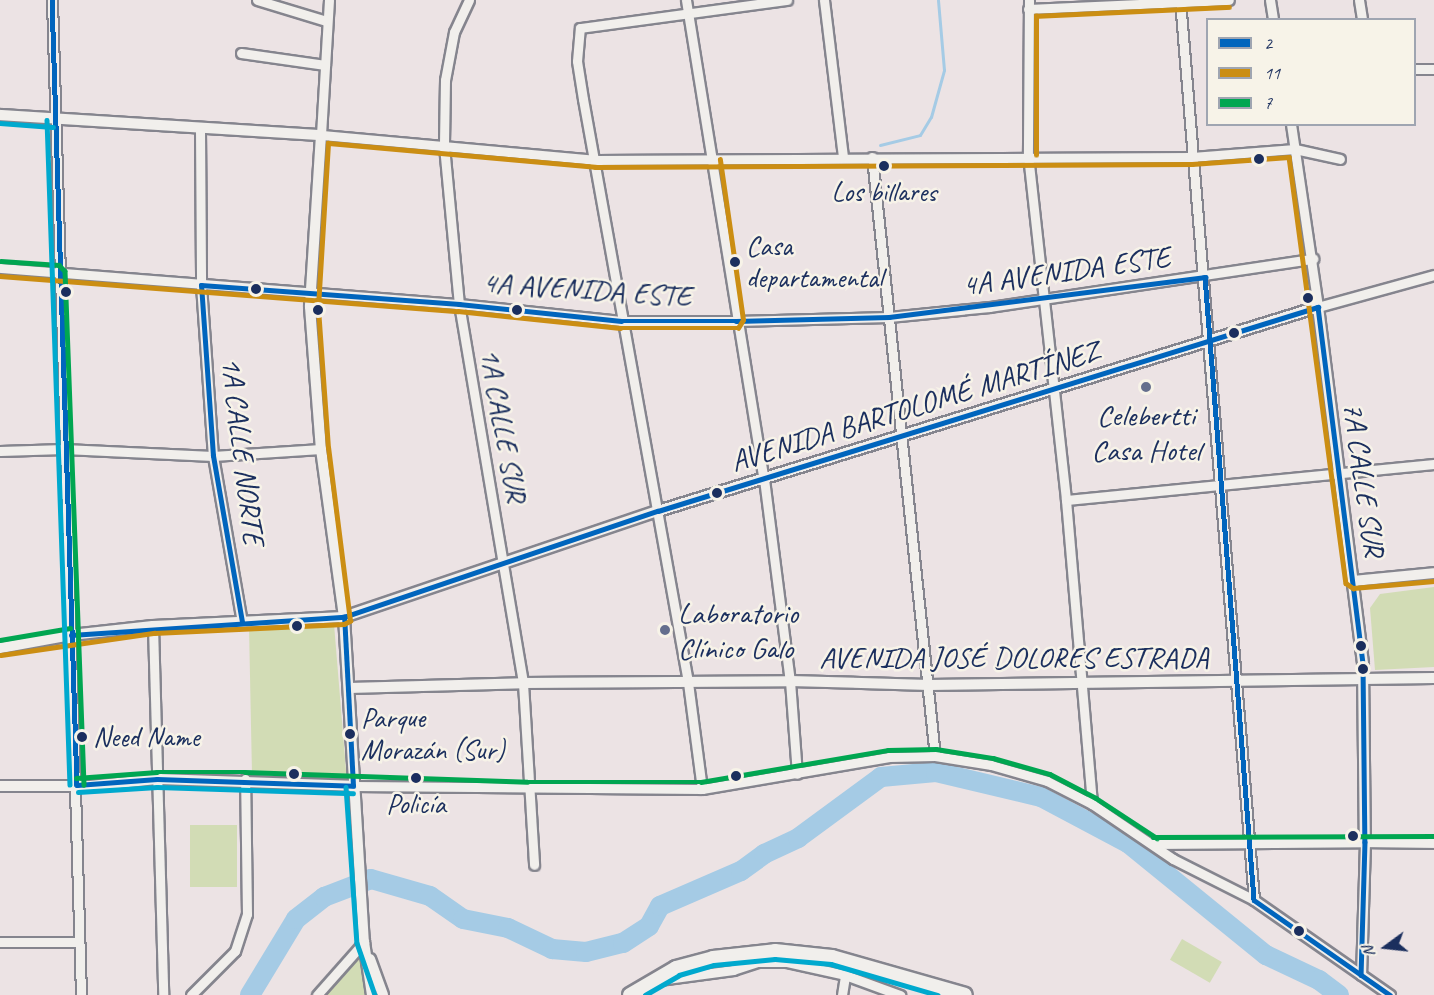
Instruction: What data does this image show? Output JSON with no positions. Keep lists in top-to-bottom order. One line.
{"streets":{"street":["4A AVENIDA ESTE","AVENIDA BARTOLOMÉ MARTÍNEZ","1A CALLE SUR","1A CALLE NORTE","7A CALLE SUR","AVENIDA JOSÉ DOLORES ESTRADA"]},"crossings":[["4A AVENIDA ESTE","1A CALLE SUR"],["4A AVENIDA ESTE","1A CALLE NORTE"],["4A AVENIDA ESTE","7A CALLE SUR"],["AVENIDA BARTOLOMÉ MARTÍNEZ","1A CALLE SUR"],["AVENIDA BARTOLOMÉ MARTÍNEZ","1A CALLE NORTE"],["AVENIDA BARTOLOMÉ MARTÍNEZ","7A CALLE SUR"],["1A CALLE SUR","AVENIDA JOSÉ DOLORES ESTRADA"],["7A CALLE SUR","AVENIDA JOSÉ DOLORES ESTRADA"]],"places":["Los billares","Casa departamental","Celebertti Casa Hotel","Laboratorio Clínico Galo","Parque Morazán (Sur)","Need Name","Policía"],"lines":["transit line 2","transit line 11","transit line 7"],"legend":["2","11","7"],"north":"left"}
